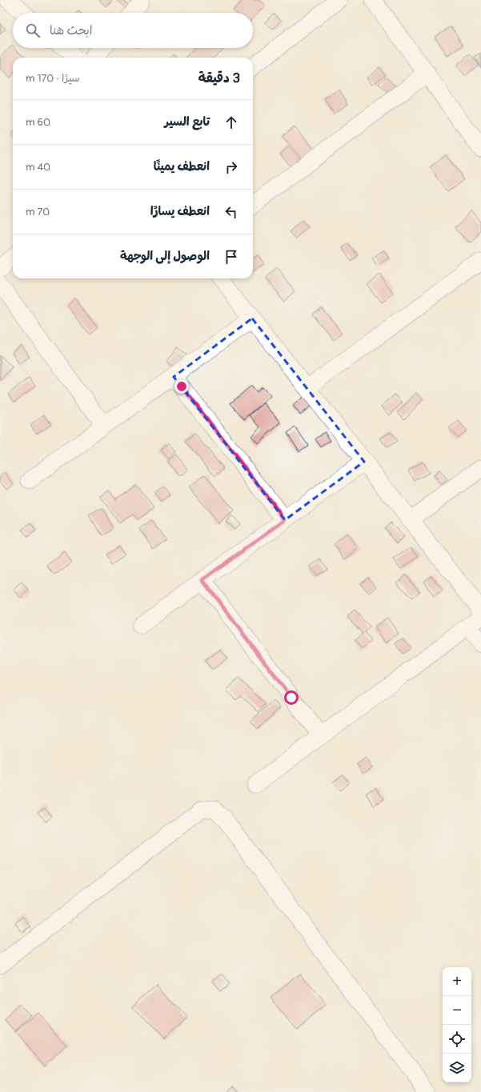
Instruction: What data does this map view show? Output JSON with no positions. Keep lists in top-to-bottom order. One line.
{"page":{"search":"ابحث هنا","heading":["3 دقيقة","سيرًا · 170 m"],"list":[["تابع السير","60 m"],["انعطف يمينًا","40 m"],["انعطف يسارًا","70 m"],"الوصول إلى الوجهة"],"map_buttons":["+","−"]}}
